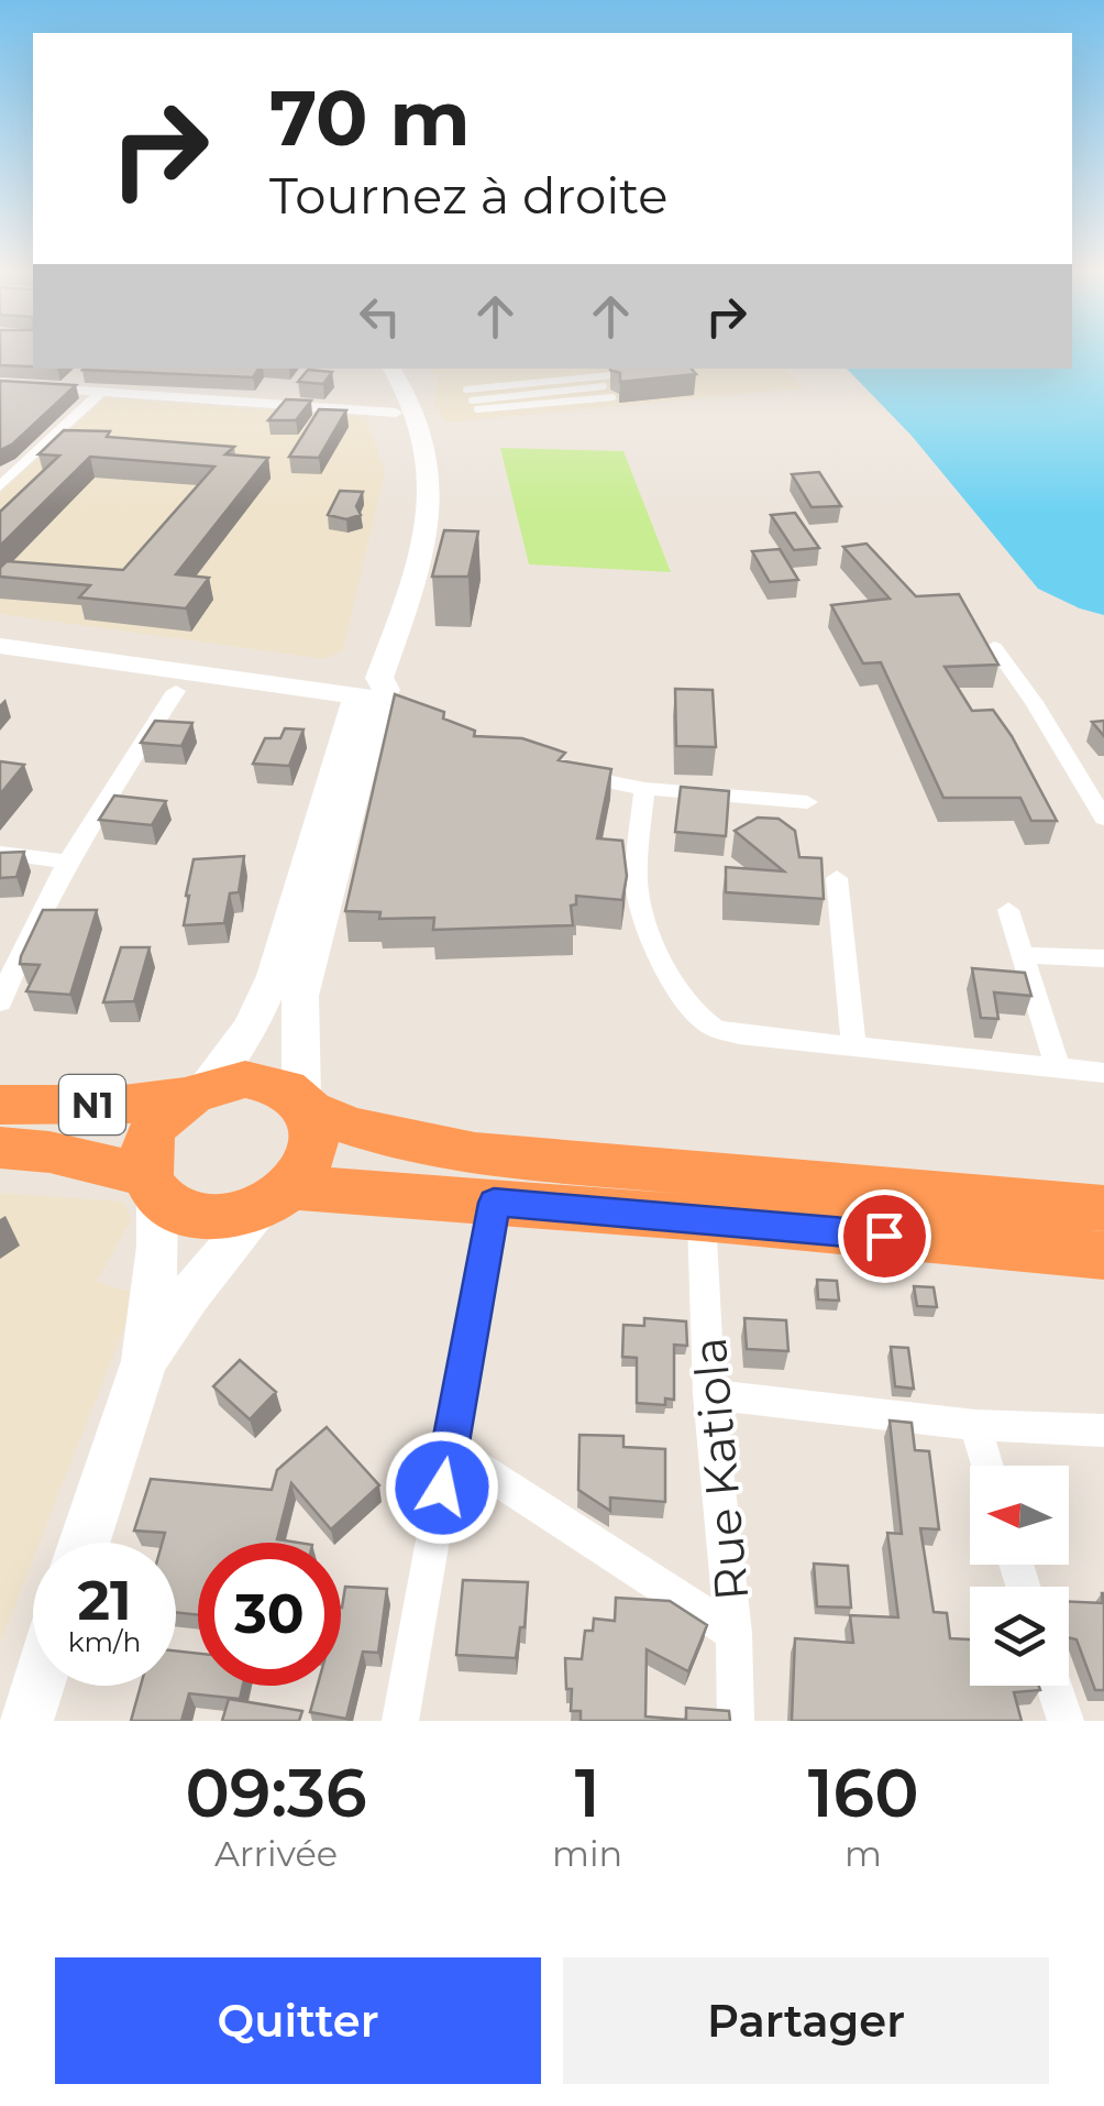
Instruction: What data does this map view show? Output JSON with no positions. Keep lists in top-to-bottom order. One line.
{"streets":{"highway":["N1"],"street":["Rue Katiola"]},"north":"left","page":{"turn":["70 m","Tournez à droite"],"speed":"21 km/h","limit":"30","eta":["09:36","Arrivée","1","min","160","m"],"buttons":["Quitter","Partager"]}}
